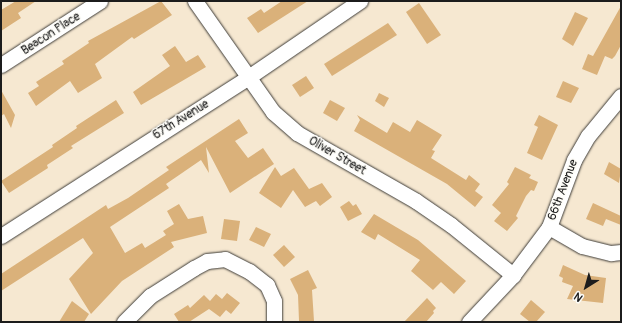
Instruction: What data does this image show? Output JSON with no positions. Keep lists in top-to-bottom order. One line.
{"streets":{"street":["Beacon Place","67th Avenue","Oliver Street","66th Avenue"]},"crossings":[["67th Avenue","Oliver Street"],["Oliver Street","66th Avenue"]],"north":"bottom left"}
